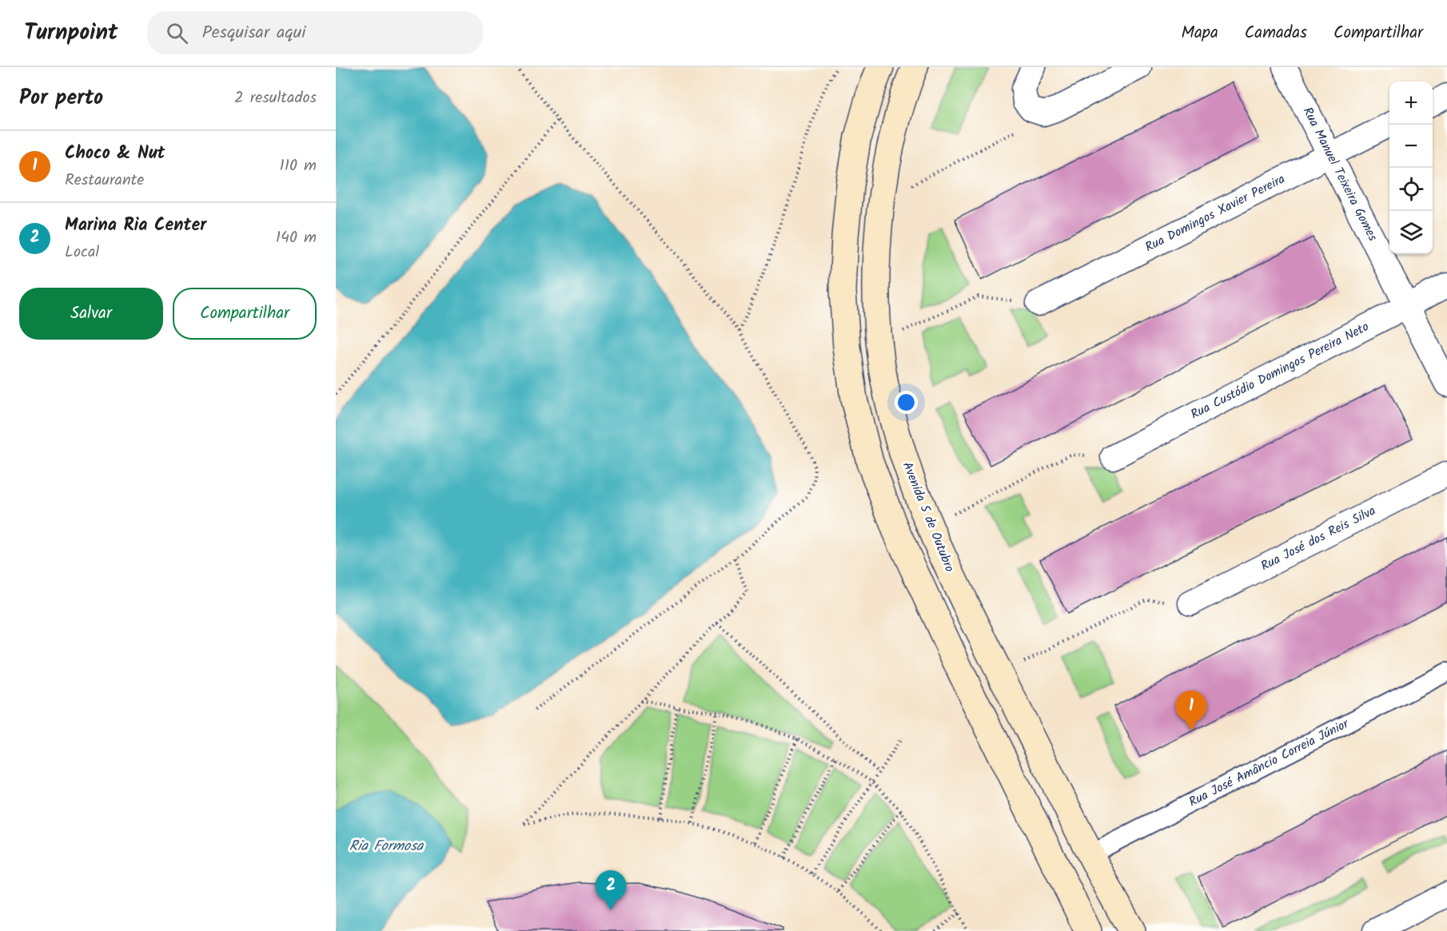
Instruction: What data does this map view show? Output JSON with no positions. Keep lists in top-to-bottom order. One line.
{"streets":{"main road":["Avenida 5 de Outubro"],"street":["Rua Manuel Teixeira Gomes","Rua Domingos Xavier Pereira","Rua Custódio Domingos Pereira Neto","Rua José dos Reis Silva","Rua José Amâncio Correia Júnior"]},"crossings":[["Rua Manuel Teixeira Gomes","Rua Domingos Xavier Pereira"],["Rua Manuel Teixeira Gomes","Rua Custódio Domingos Pereira Neto"],["Avenida 5 de Outubro","Rua José Amâncio Correia Júnior"]],"water":["Ria Formosa"],"page":{"header":"Turnpoint","search":"Pesquisar aqui","nav":["Mapa","Camadas","Compartilhar"],"heading":["Por perto","2 resultados"],"map_buttons":["+","−"],"list":[{"mark":"1","name":"Choco & Nut","note":"Restaurante","value":"110 m"},{"mark":"2","name":"Marina Ria Center","note":"Local","value":"140 m"}],"buttons":["Salvar","Compartilhar"],"pins":["1","2"]}}
